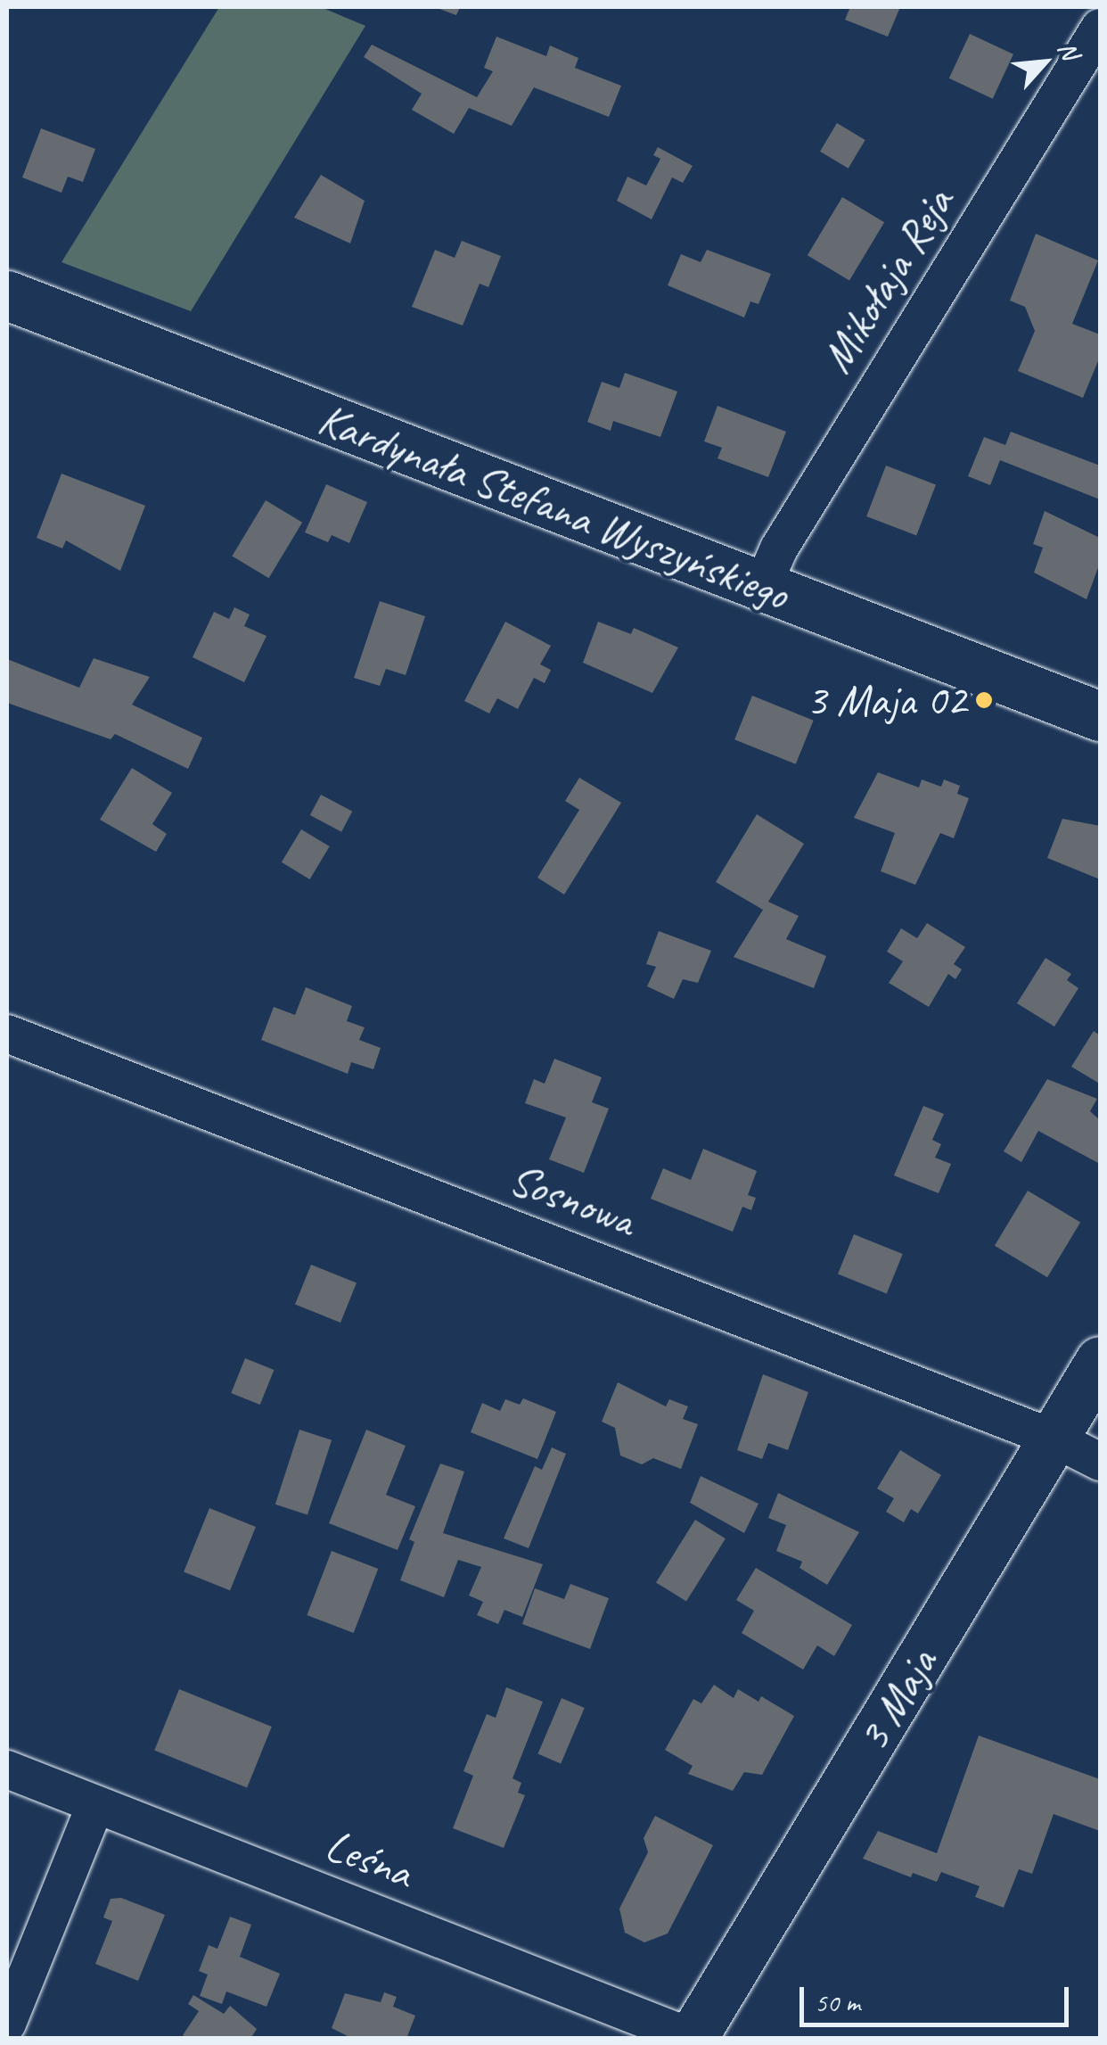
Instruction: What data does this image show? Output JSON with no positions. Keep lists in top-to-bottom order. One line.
{"streets":{"street":["Mikołaja Reja","Kardynała Stefana Wyszyńskiego","Sosnowa","3 Maja","Leśna"]},"crossings":[["Mikołaja Reja","Kardynała Stefana Wyszyńskiego"],["Sosnowa","3 Maja"],["3 Maja","Leśna"]],"places":["3 Maja 02"],"scale_bar":"50 m","north":"top right"}
